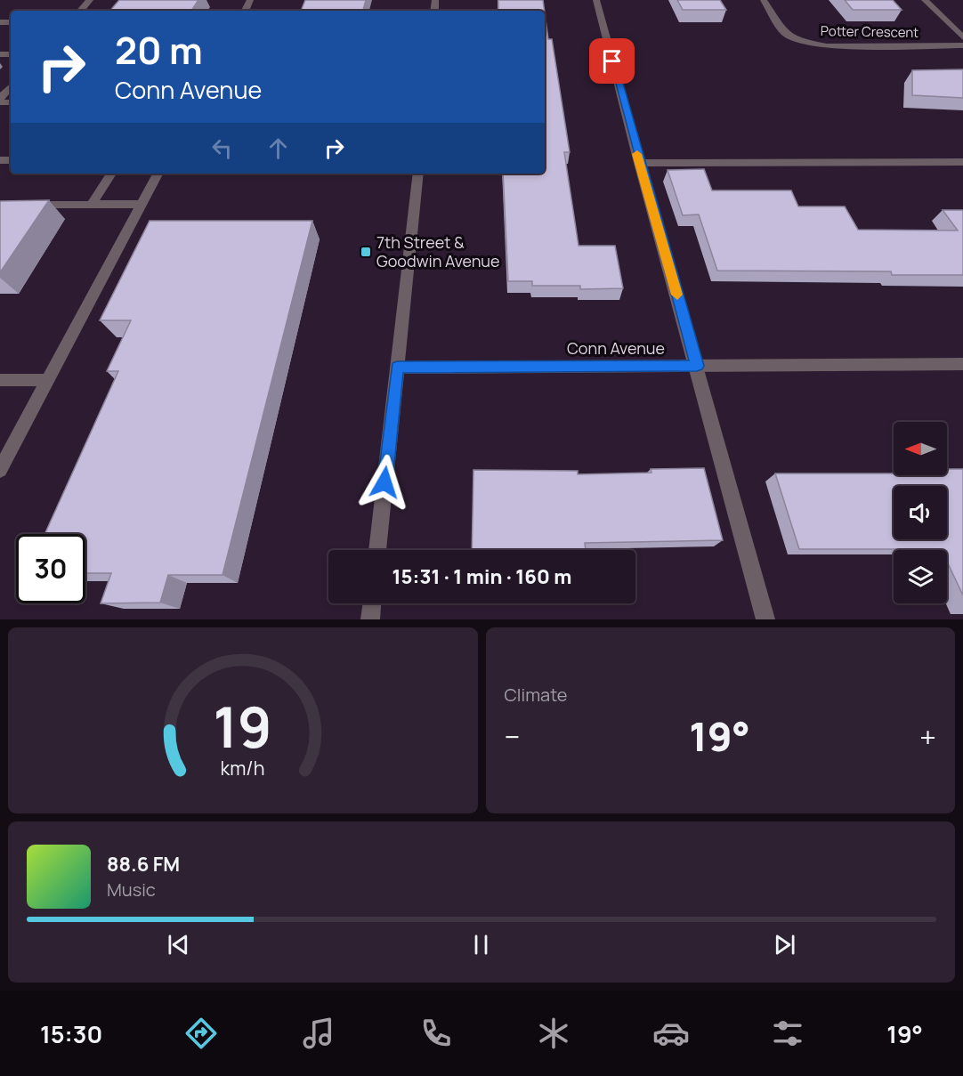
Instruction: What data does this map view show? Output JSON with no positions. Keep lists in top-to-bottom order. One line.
{"streets":{"street":["Potter Crescent","Conn Avenue"]},"places":{"transit":["7th Street & Goodwin Avenue"]},"north":"left","page":{"turn":["20 m","Conn Avenue"],"limit":"30","trip":"15:31 · 1 min · 160 m","tile":"Climate","heat":["−","19°","+"],"song":["88.6 FM","Music"],"tabs":["15:30","19°"],"gauge":["19","km/h"]}}
